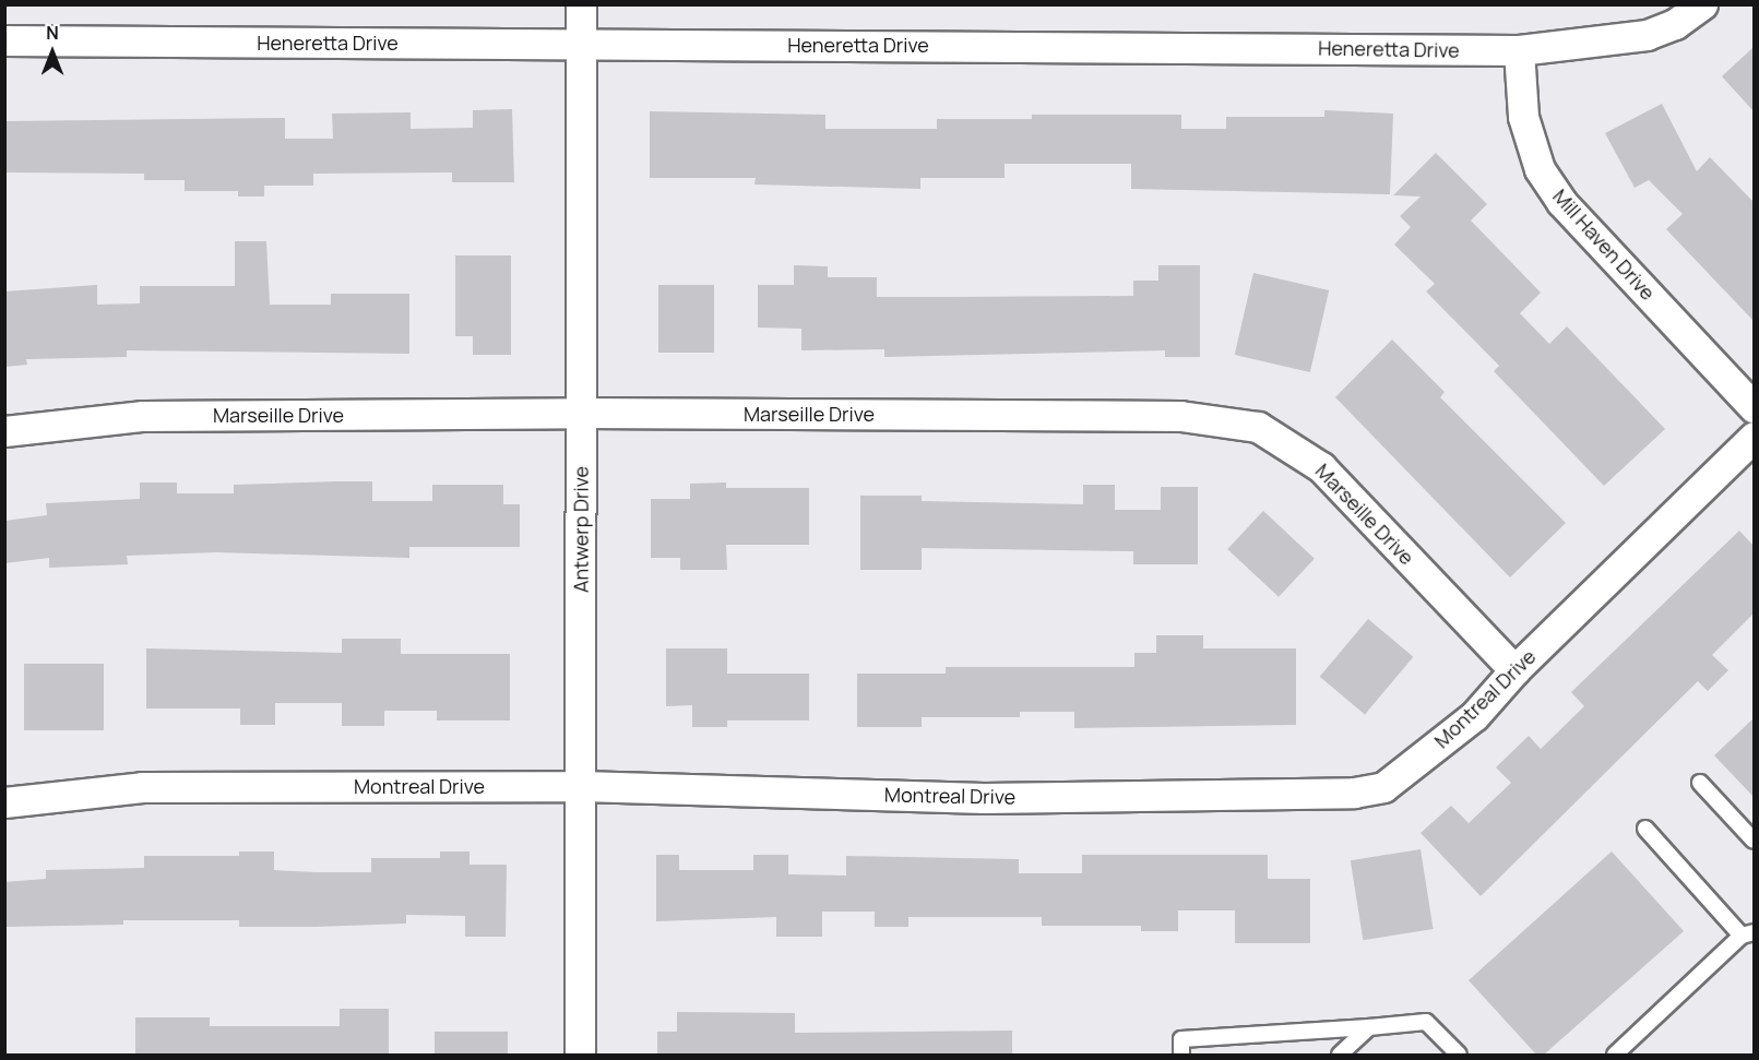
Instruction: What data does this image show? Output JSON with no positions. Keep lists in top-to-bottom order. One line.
{"streets":{"street":["Heneretta Drive","Mill Haven Drive","Marseille Drive","Antwerp Drive","Montreal Drive"]},"crossings":[["Heneretta Drive","Mill Haven Drive"],["Heneretta Drive","Antwerp Drive"],["Marseille Drive","Antwerp Drive"],["Marseille Drive","Montreal Drive"],["Antwerp Drive","Montreal Drive"]],"north":"top"}
